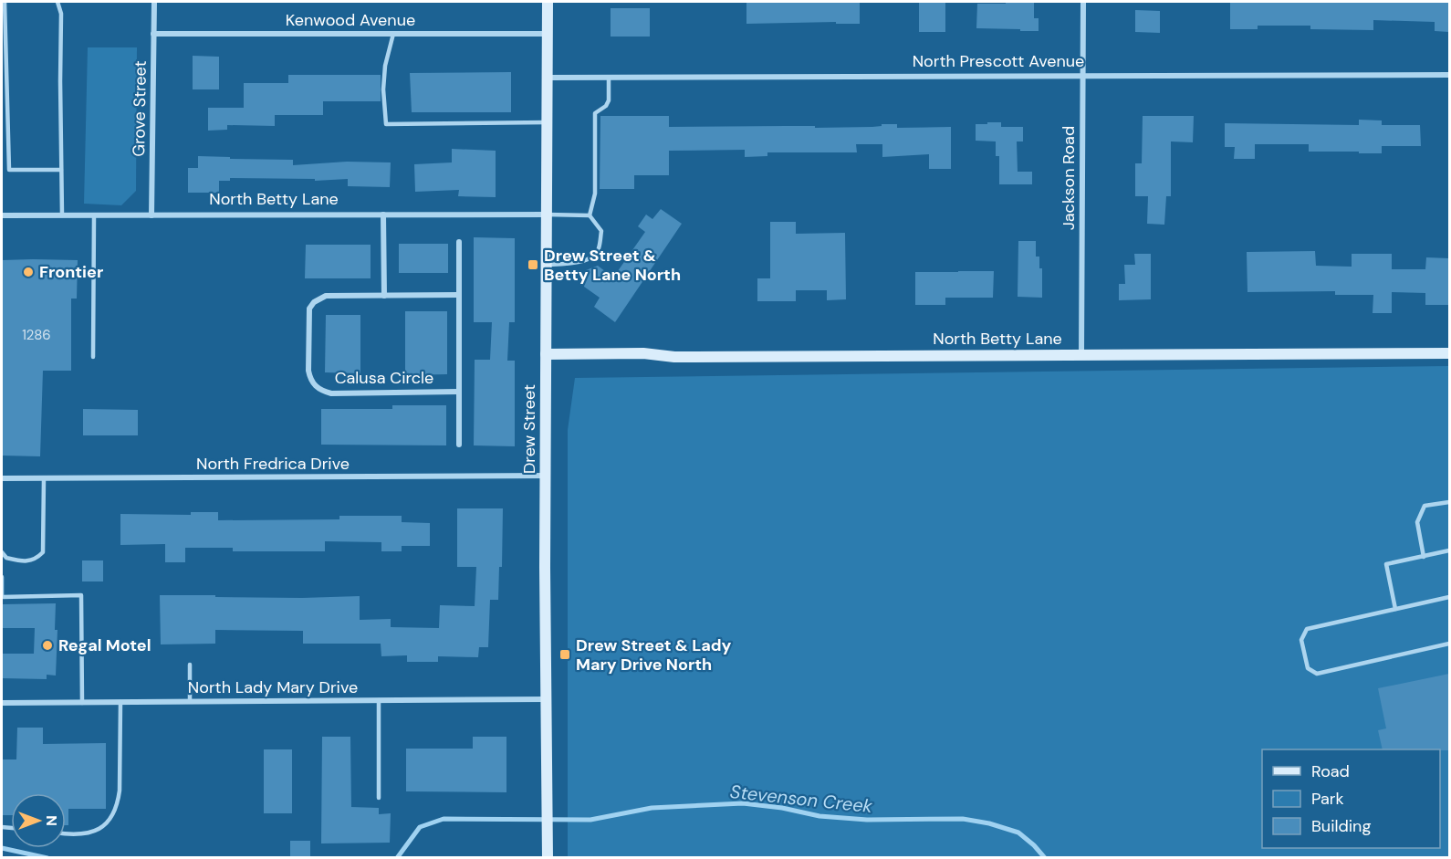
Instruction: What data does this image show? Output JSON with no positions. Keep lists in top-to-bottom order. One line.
{"streets":{"street":["Kenwood Avenue","North Prescott Avenue","Grove Street","Jackson Road","North Betty Lane","Calusa Circle","Drew Street","North Fredrica Drive","North Lady Mary Drive"]},"crossings":[["Kenwood Avenue","Grove Street"],["Kenwood Avenue","Drew Street"],["North Prescott Avenue","Jackson Road"],["North Prescott Avenue","Drew Street"],["Grove Street","North Betty Lane"],["Jackson Road","North Betty Lane"],["North Betty Lane","Drew Street"],["Drew Street","North Fredrica Drive"],["Drew Street","North Lady Mary Drive"]],"water":["Stevenson Creek"],"places":{"transit":["Drew Street & Betty Lane North","Drew Street & Lady Mary Drive North"],"other":["Frontier","Regal Motel"]},"house_numbers":["1286"],"legend":["Road","Park","Building"],"north":"right"}
